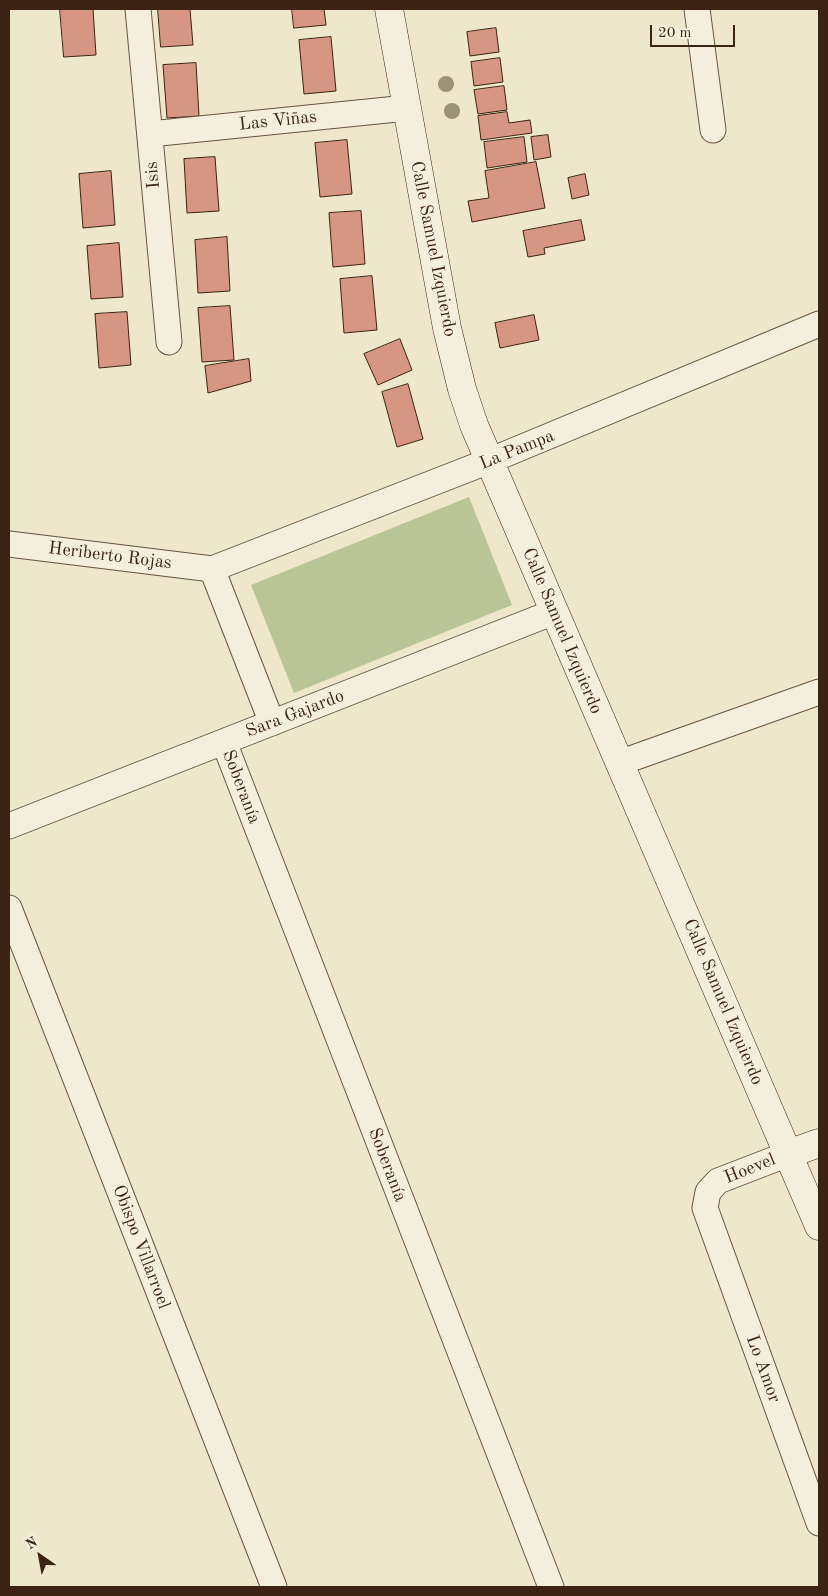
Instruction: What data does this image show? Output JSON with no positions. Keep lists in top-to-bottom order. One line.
{"streets":{"street":["Las Viñas","Isis","Calle Samuel Izquierdo","La Pampa","Heriberto Rojas","Sara Gajardo","Soberanía","Hoevel","Obispo Villarroel","Lo Amor"]},"crossings":[["Las Viñas","Isis"],["Las Viñas","Calle Samuel Izquierdo"],["Calle Samuel Izquierdo","La Pampa"],["Calle Samuel Izquierdo","Sara Gajardo"],["Calle Samuel Izquierdo","Hoevel"],["La Pampa","Heriberto Rojas"],["Sara Gajardo","Soberanía"],["Hoevel","Lo Amor"]],"scale_bar":"20 m","north":"top left"}
